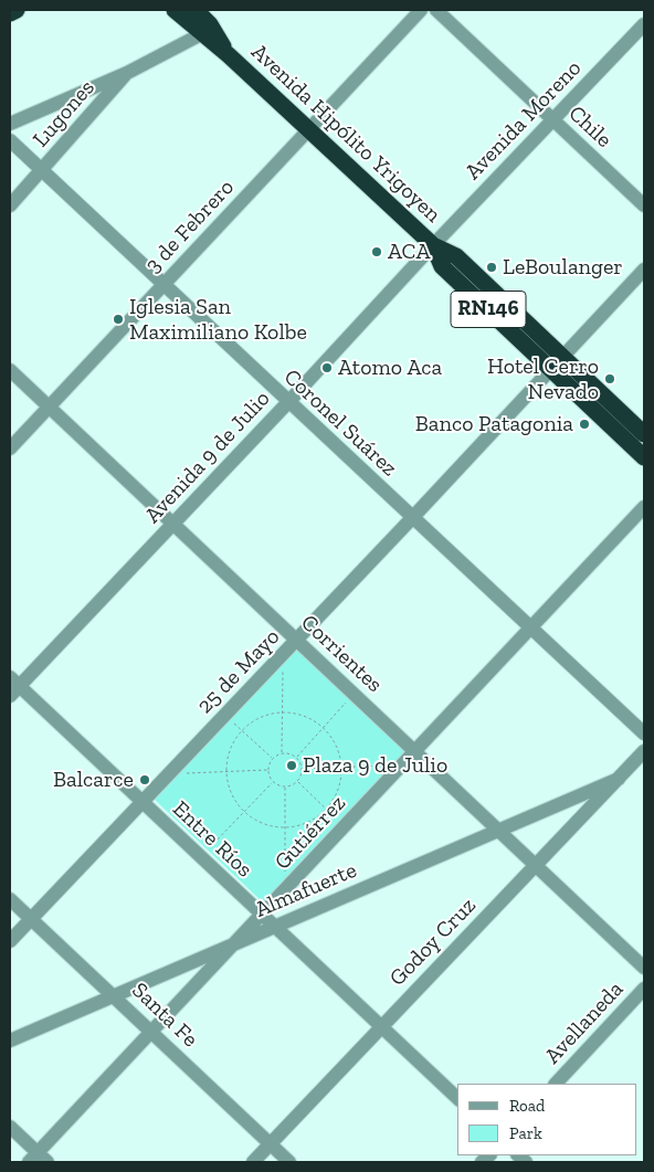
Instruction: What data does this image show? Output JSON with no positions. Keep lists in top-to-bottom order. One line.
{"streets":{"highway":["Avenida Hipólito Yrigoyen","RN146"],"street":["Lugones","Avenida Moreno","Chile","3 de Febrero","Coronel Suárez","Avenida 9 de Julio","Corrientes","25 de Mayo","Gutiérrez","Entre Ríos","Almafuerte","Godoy Cruz","Santa Fe","Avellaneda"]},"crossings":[["Lugones","Coronel Suárez"],["Avenida Moreno","Chile"],["Avenida Moreno","Avenida Hipólito Yrigoyen"],["Avenida Moreno","Avenida 9 de Julio"],["Avenida Hipólito Yrigoyen","3 de Febrero"],["Avenida Hipólito Yrigoyen","Avenida 9 de Julio"],["Avenida Hipólito Yrigoyen","25 de Mayo"],["3 de Febrero","Coronel Suárez"],["3 de Febrero","Corrientes"],["Coronel Suárez","Avenida 9 de Julio"],["Coronel Suárez","25 de Mayo"],["Coronel Suárez","Gutiérrez"],["Avenida 9 de Julio","Corrientes"],["Avenida 9 de Julio","Entre Ríos"],["Corrientes","25 de Mayo"],["Corrientes","Gutiérrez"],["Corrientes","Almafuerte"],["Corrientes","Godoy Cruz"],["25 de Mayo","Entre Ríos"],["25 de Mayo","Santa Fe"],["Gutiérrez","Entre Ríos"],["Gutiérrez","Almafuerte"],["Gutiérrez","Santa Fe"],["Entre Ríos","Almafuerte"],["Entre Ríos","Godoy Cruz"],["Almafuerte","Godoy Cruz"],["Almafuerte","Santa Fe"],["Godoy Cruz","Santa Fe"]],"places":["ACA","LeBoulanger","Iglesia San Maximiliano Kolbe","Atomo Aca","Hotel Cerro Nevado","Banco Patagonia","Plaza 9 de Julio","Balcarce"],"legend":["Road","Park"]}
